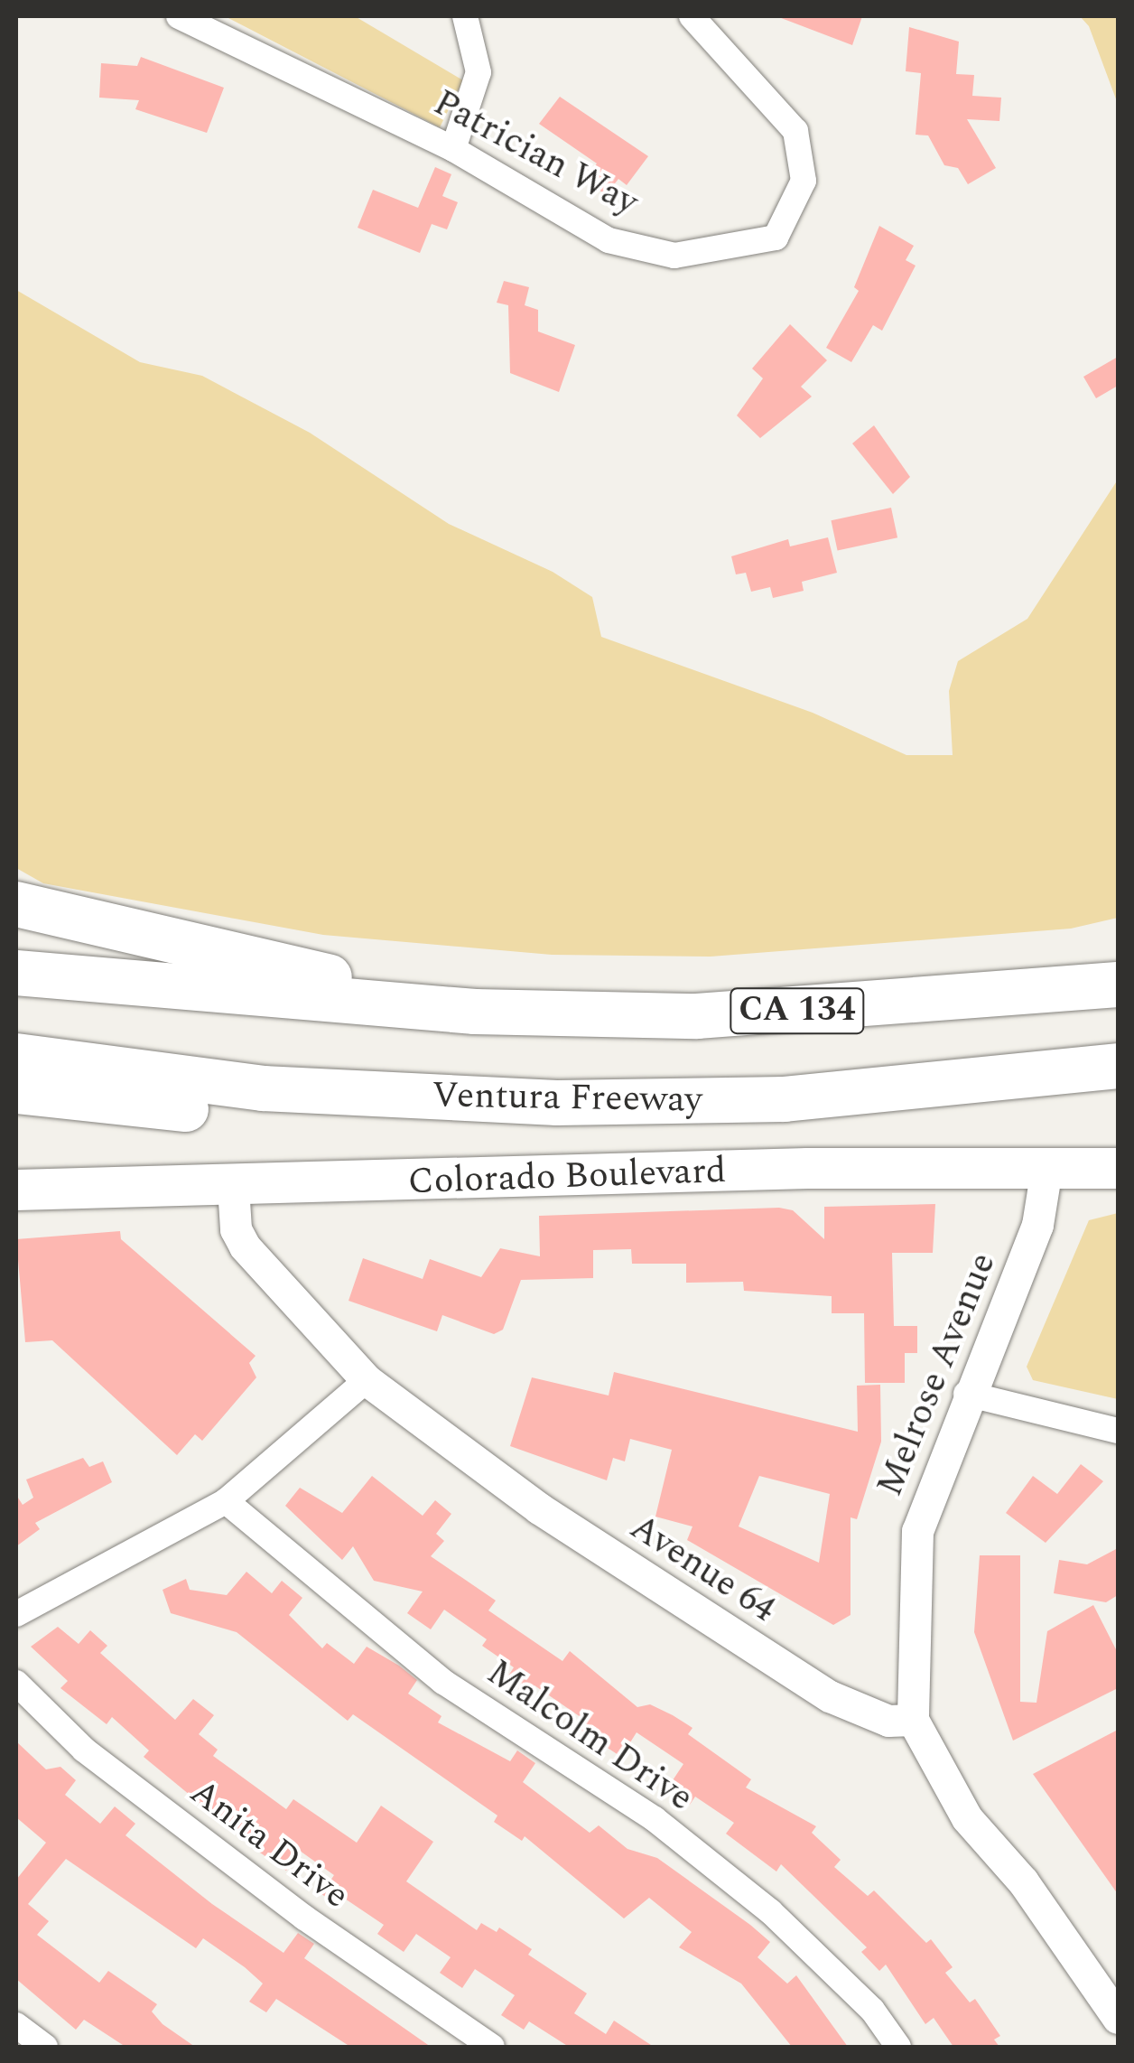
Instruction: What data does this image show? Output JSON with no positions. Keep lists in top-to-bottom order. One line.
{"streets":{"highway":["CA 134","Ventura Freeway"],"main road":["Colorado Boulevard"],"street":["Patrician Way","Melrose Avenue","Avenue 64","Malcolm Drive","Anita Drive"]},"crossings":[["Colorado Boulevard","Melrose Avenue"],["Colorado Boulevard","Avenue 64"],["Melrose Avenue","Avenue 64"]]}
